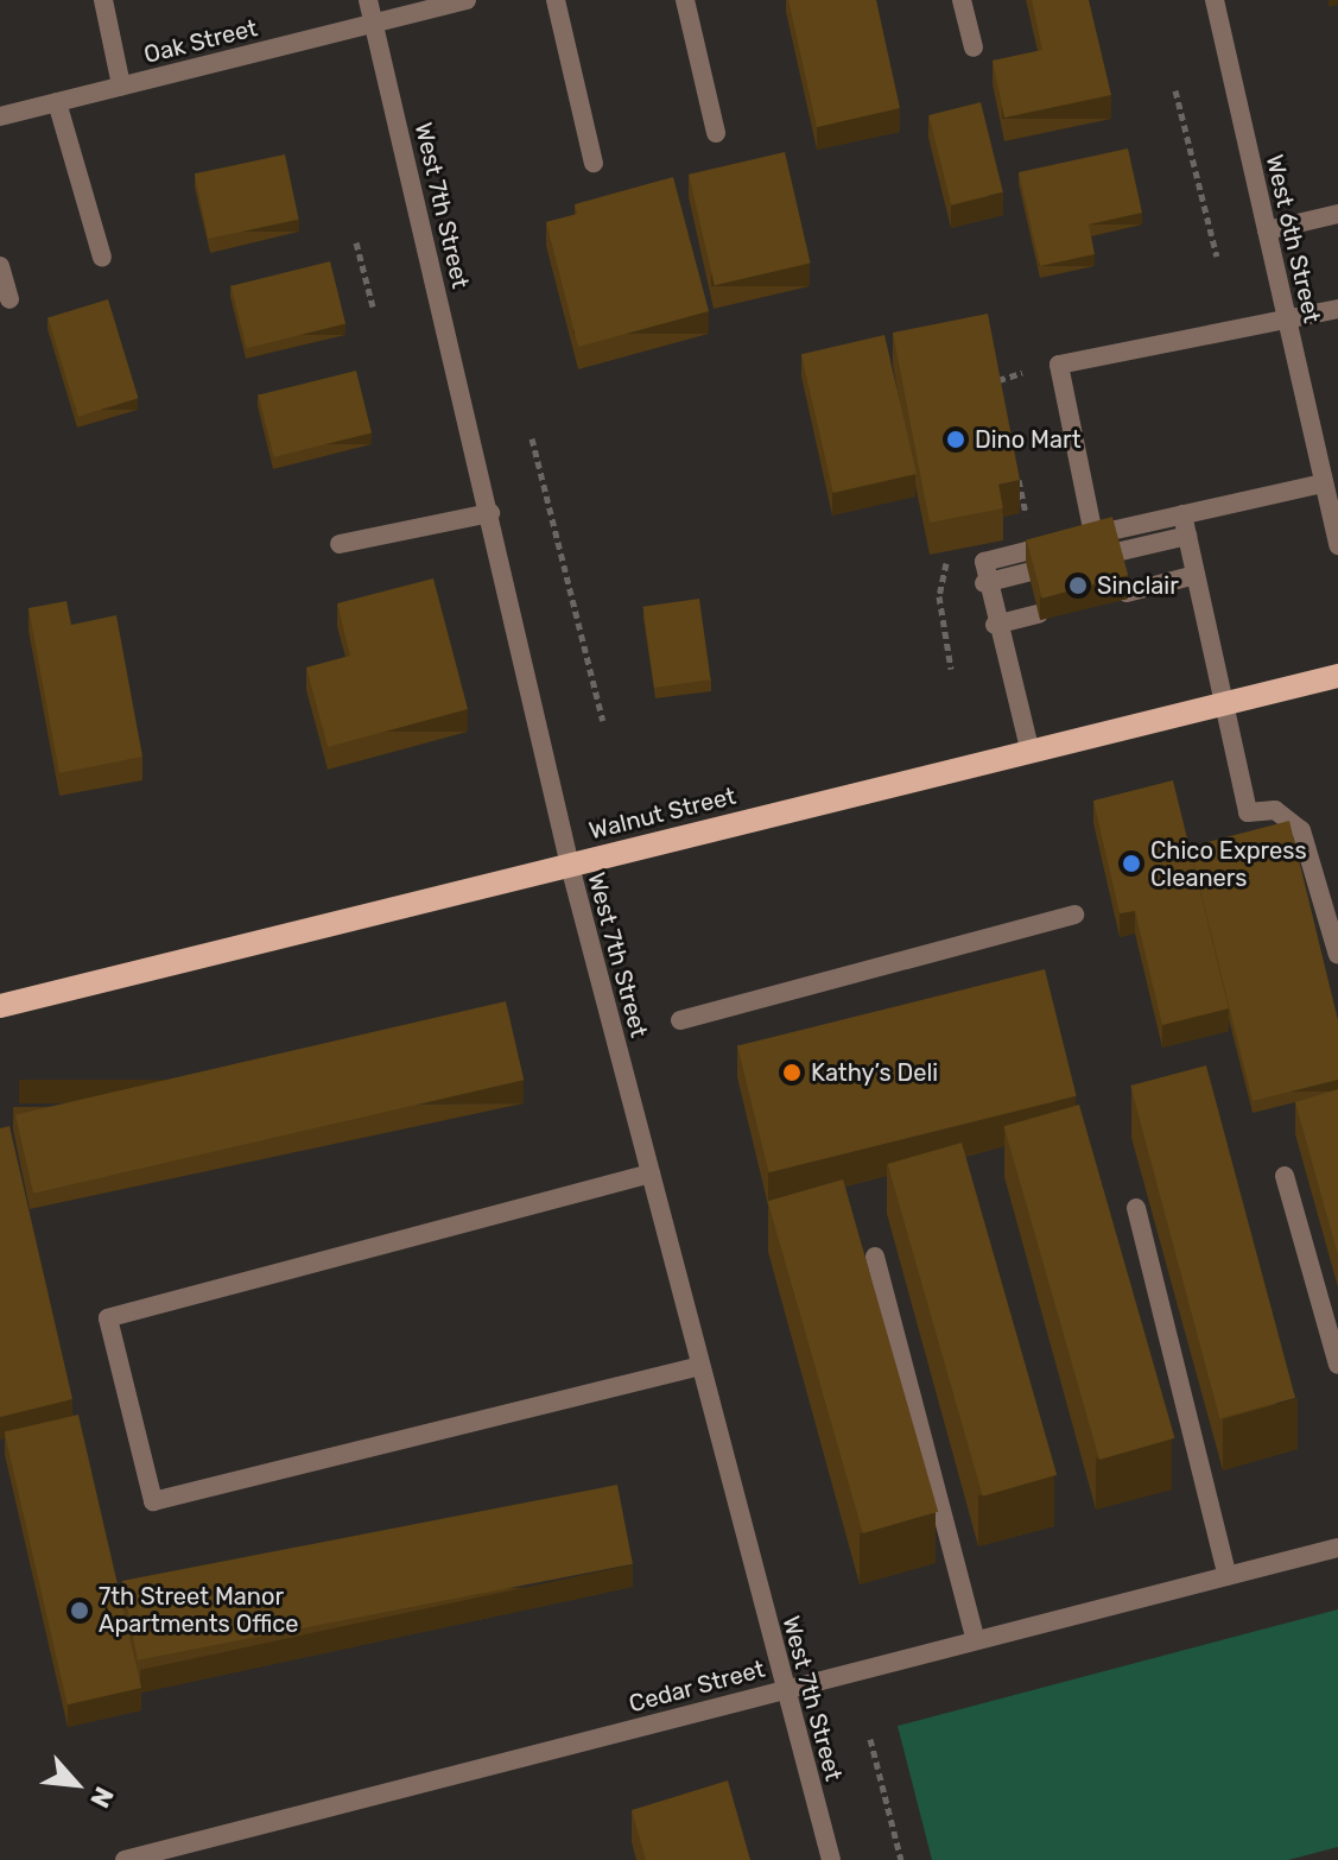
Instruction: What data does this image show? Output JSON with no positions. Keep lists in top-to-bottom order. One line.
{"streets":{"main road":["Walnut Street"],"street":["Oak Street","West 7th Street","West 6th Street","Cedar Street"]},"crossings":[["Oak Street","West 7th Street"],["West 7th Street","Walnut Street"],["West 7th Street","Cedar Street"]],"places":["Dino Mart","Sinclair","Chico Express Cleaners","Kathy’s Deli","7th Street Manor Apartments Office"],"north":"bottom right"}
